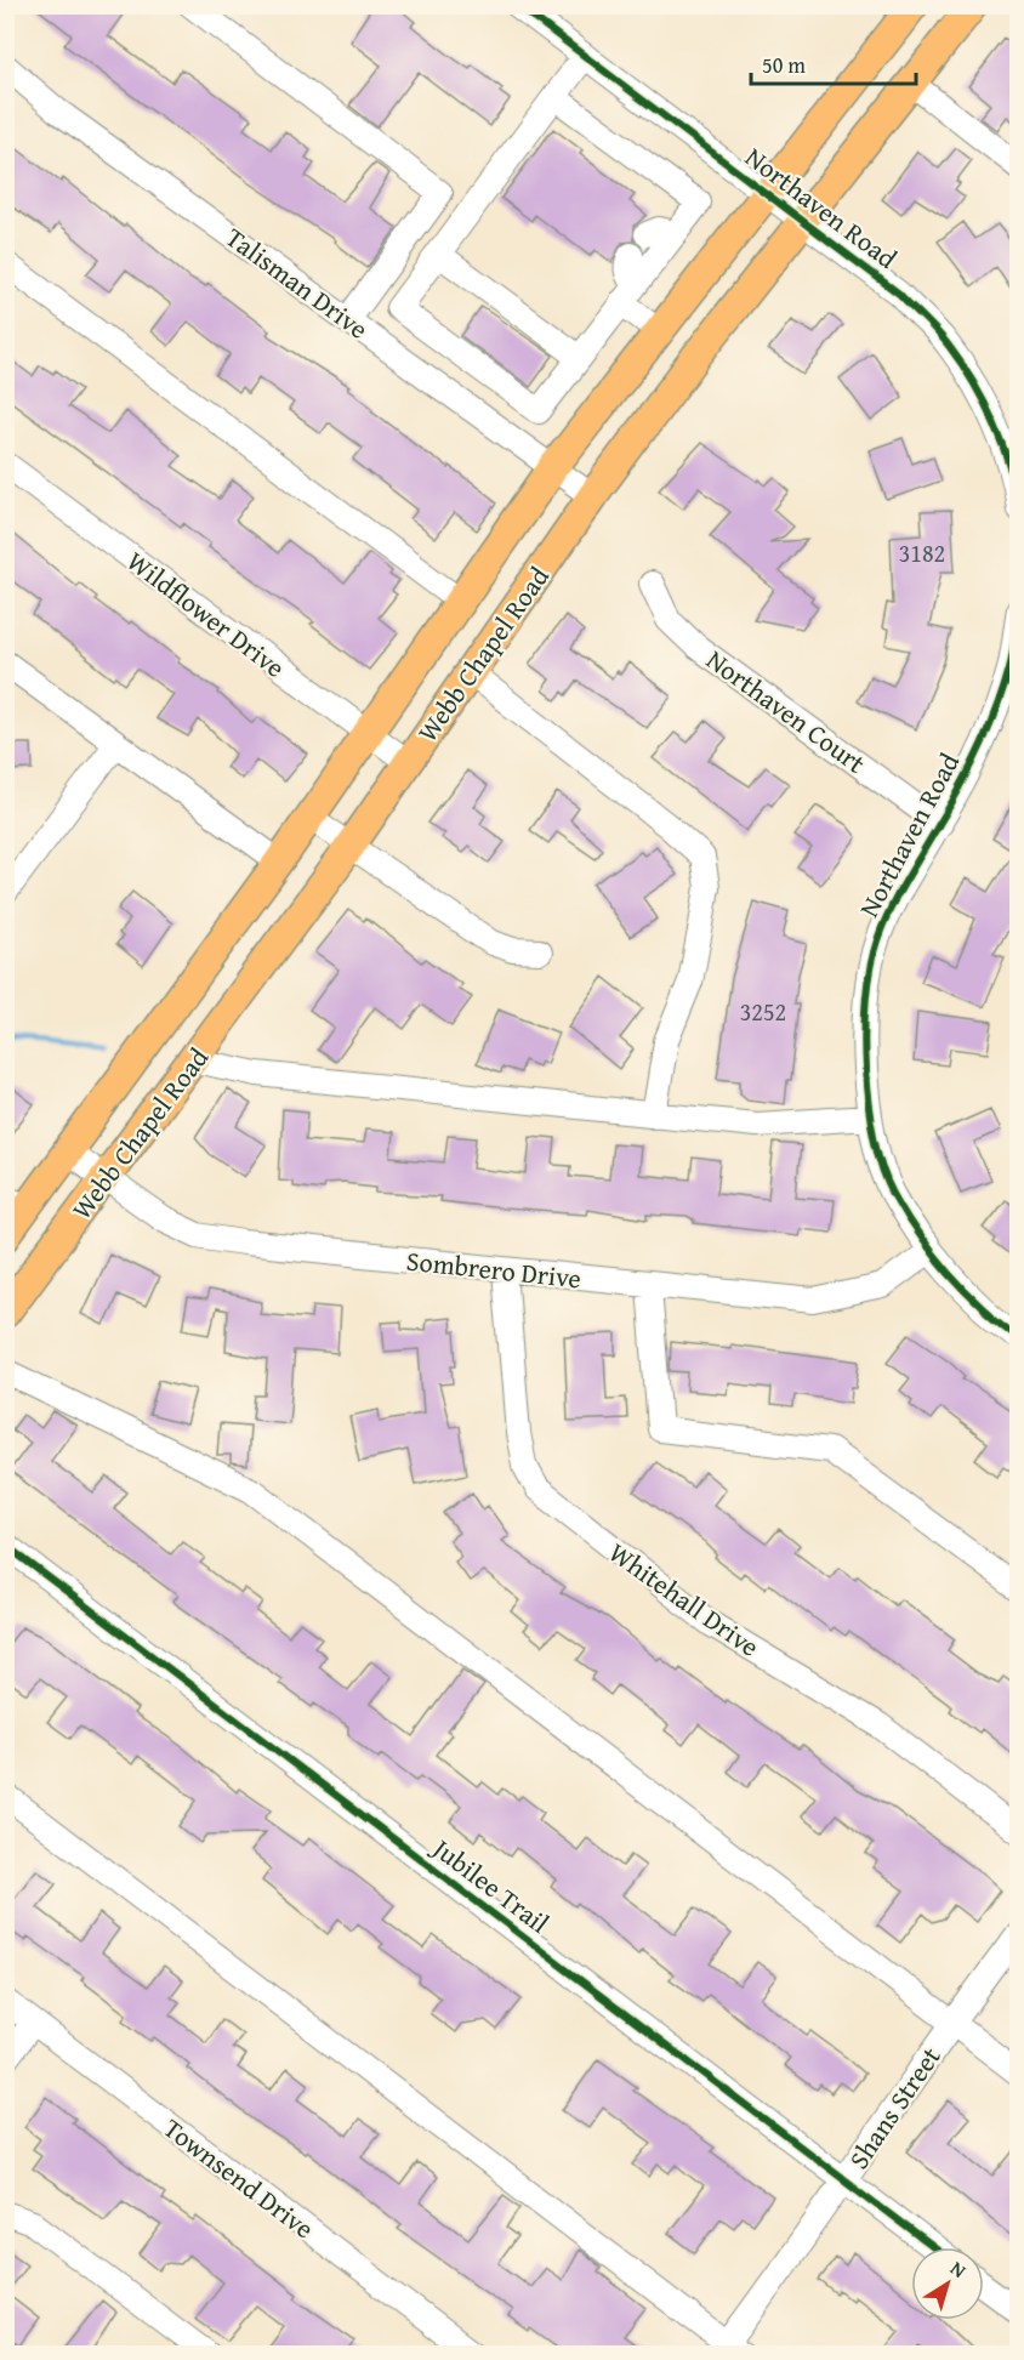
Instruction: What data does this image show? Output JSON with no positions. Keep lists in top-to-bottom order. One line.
{"streets":{"main road":["Webb Chapel Road"],"street":["Northaven Road","Talisman Drive","Wildflower Drive","Northaven Court","Sombrero Drive","Whitehall Drive","Jubilee Trail","Shans Street","Townsend Drive"]},"crossings":[["Northaven Road","Webb Chapel Road"],["Northaven Road","Northaven Court"],["Northaven Road","Sombrero Drive"],["Talisman Drive","Webb Chapel Road"],["Wildflower Drive","Webb Chapel Road"],["Webb Chapel Road","Sombrero Drive"],["Sombrero Drive","Whitehall Drive"],["Jubilee Trail","Shans Street"]],"house_numbers":["3182","3252"],"scale_bar":"50 m","north":"top right"}
